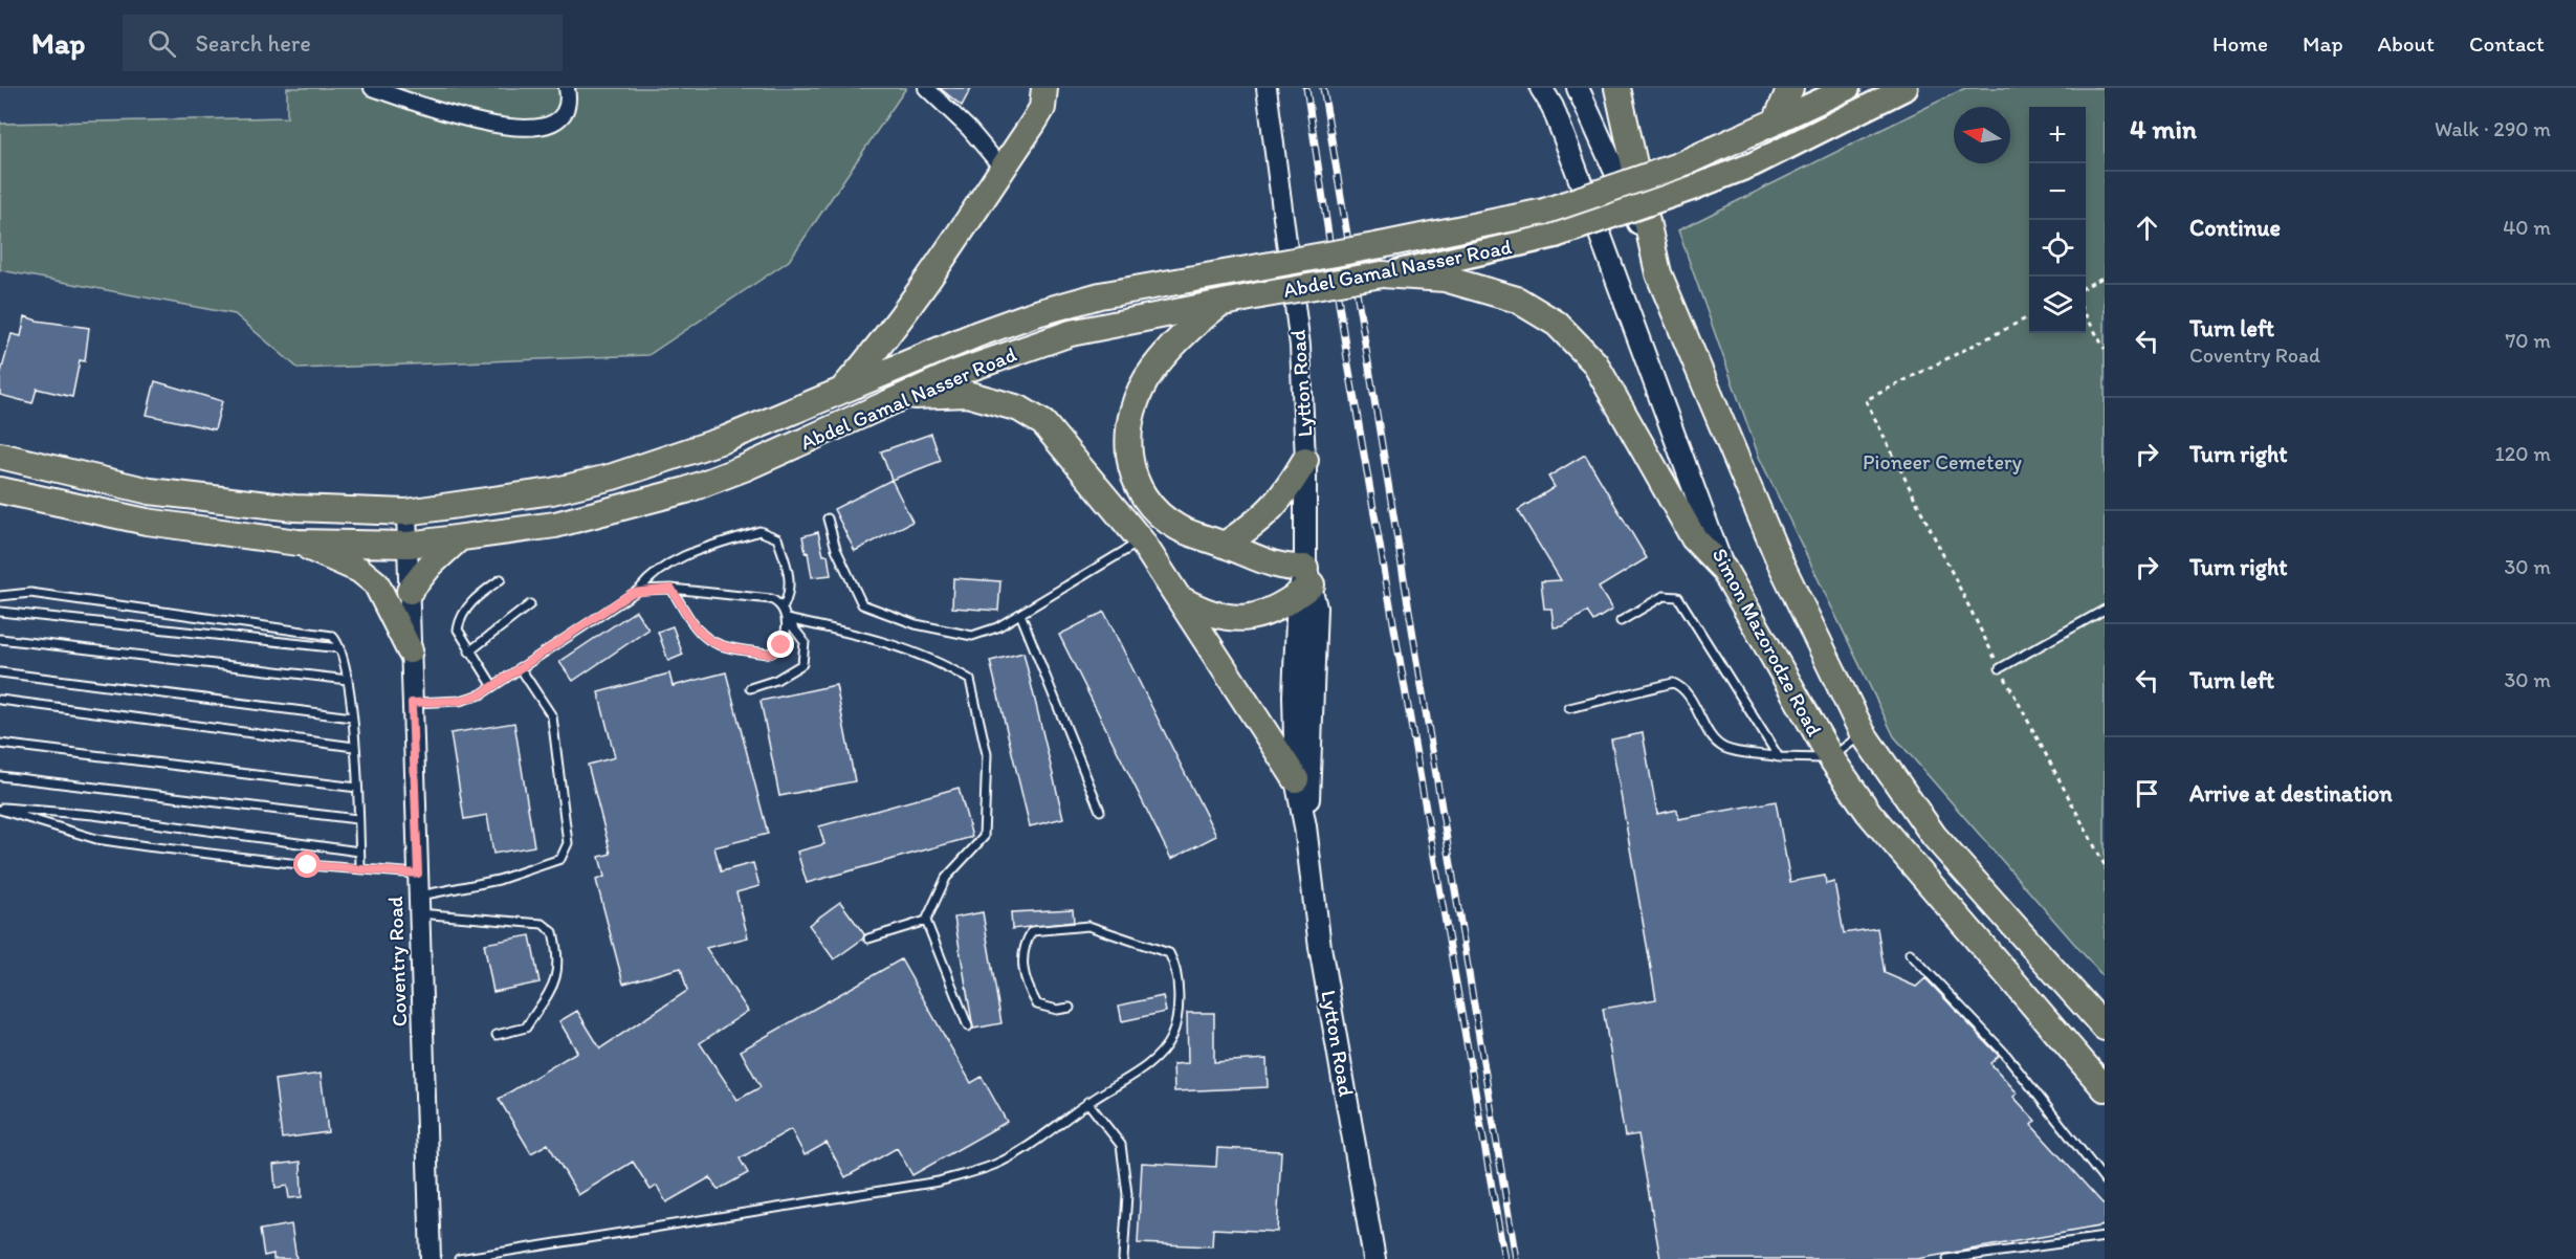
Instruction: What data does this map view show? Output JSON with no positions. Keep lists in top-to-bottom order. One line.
{"streets":{"highway":["Abdel Gamal Nasser Road","Simon Mazorodze Road"],"main road":["Lytton Road"],"street":["Coventry Road"]},"crossings":[["Abdel Gamal Nasser Road","Coventry Road"]],"parks":["Pioneer Cemetery"],"north":"left","page":{"header":"Map","search":"Search here","nav":["Home","Map","About","Contact"],"heading":["4 min","Walk · 290 m"],"map_buttons":["+","−"],"list":[["Continue","40 m"],["Turn left","Coventry Road","70 m"],["Turn right","120 m"],["Turn right","30 m"],["Turn left","30 m"],"Arrive at destination"]}}
